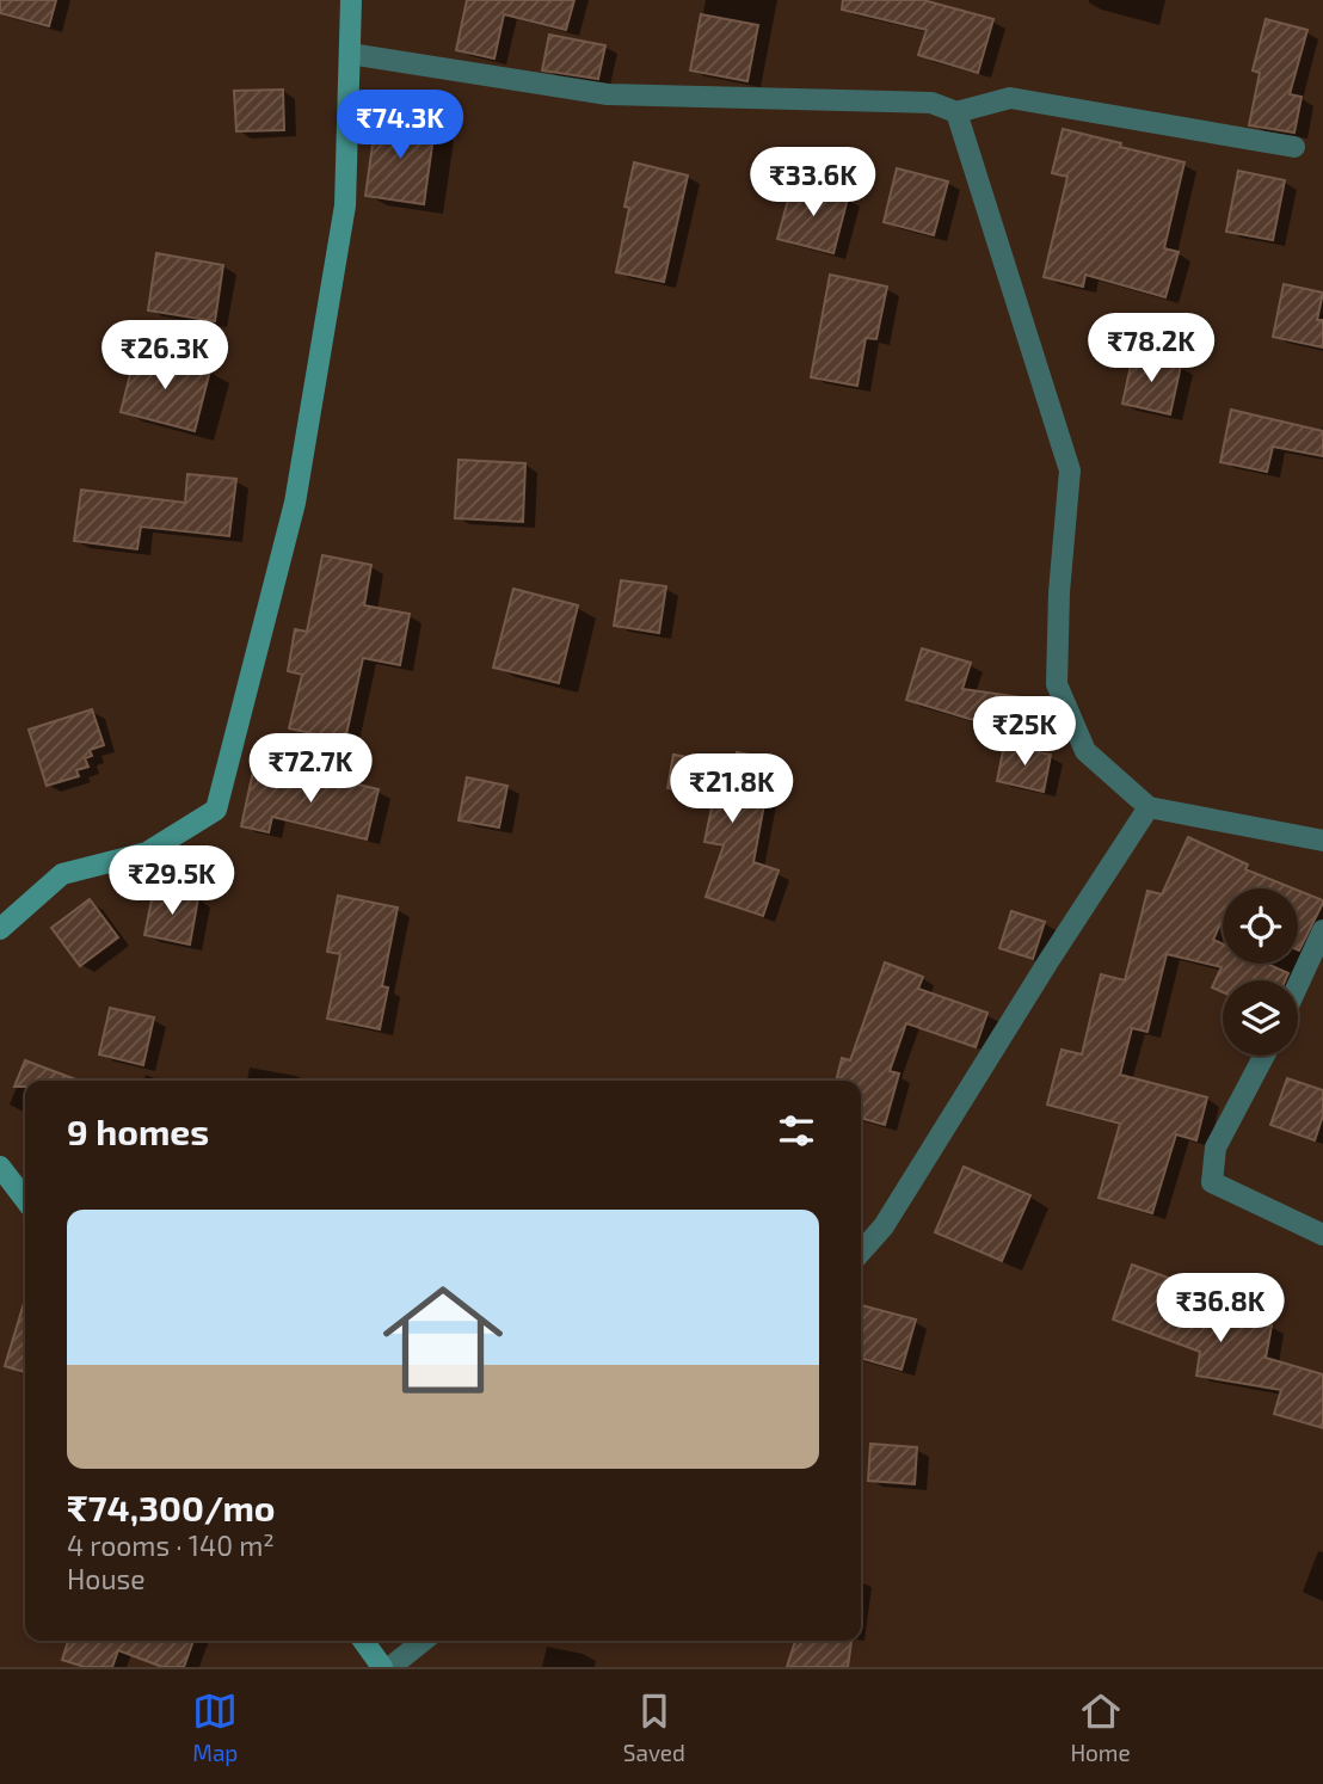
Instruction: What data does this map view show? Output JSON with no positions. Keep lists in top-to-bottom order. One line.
{"page":{"price":["₹74.3K","₹33.6K","₹78.2K","₹26.3K","₹25K","₹72.7K","₹21.8K","₹29.5K","₹36.8K"],"heading":"9 homes","list":[{"name":"₹74,300/mo","note":"4 rooms · 140 m² · House"}],"tabs":["Map","Saved","Home"]}}
